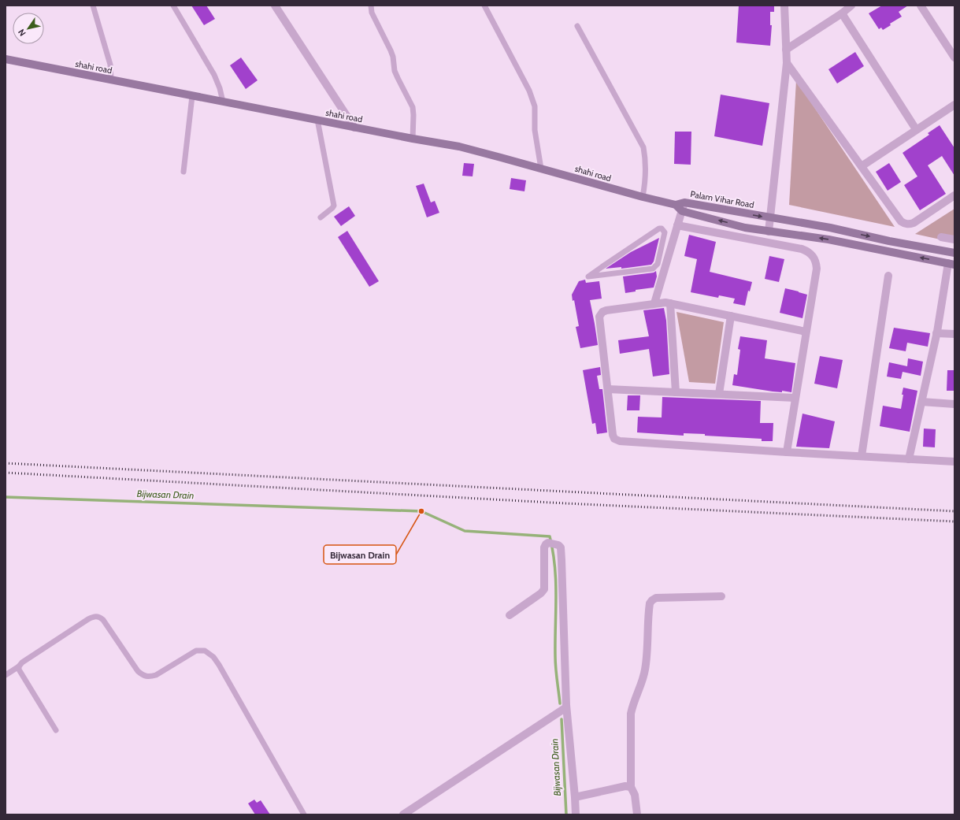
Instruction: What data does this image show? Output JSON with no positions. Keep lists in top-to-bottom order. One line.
{"streets":{"street":["shahi road","Palam Vihar Road"]},"crossings":[["shahi road","Palam Vihar Road"]],"water":["Bijwasan Drain"],"places":["Bijwasan Drain"],"north":"bottom left"}
